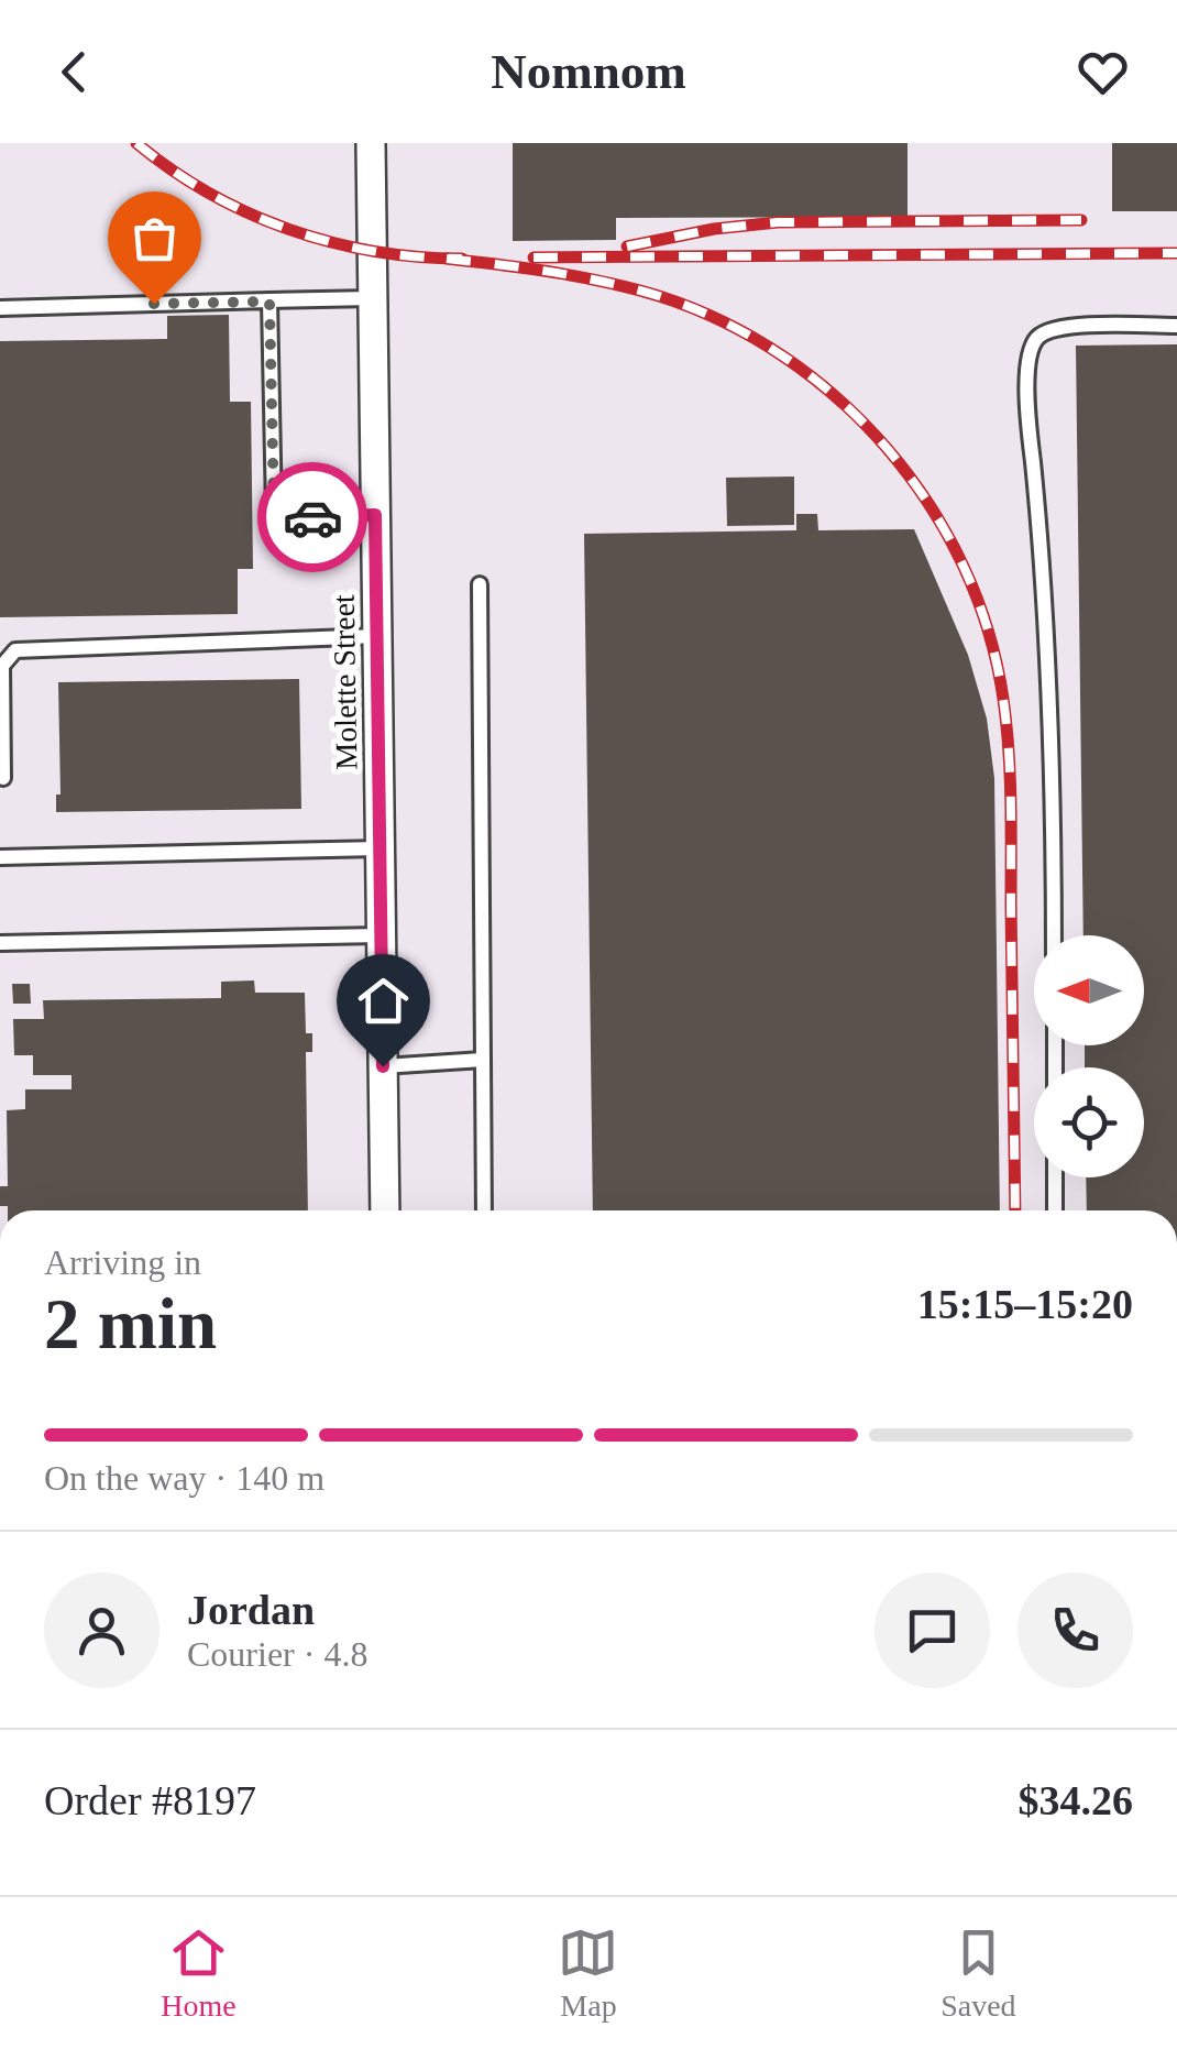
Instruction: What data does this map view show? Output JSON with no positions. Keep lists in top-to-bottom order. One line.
{"streets":{"street":["Molette Street"]},"north":"left","page":{"header":"Nomnom","heading":["2 min","Arriving in","15:15–15:20"],"panel":["Jordan","Courier · 4.8","Order #8197","$34.26"],"bar":"On the way · 140 m","tabs":["Home","Map","Saved"]}}
